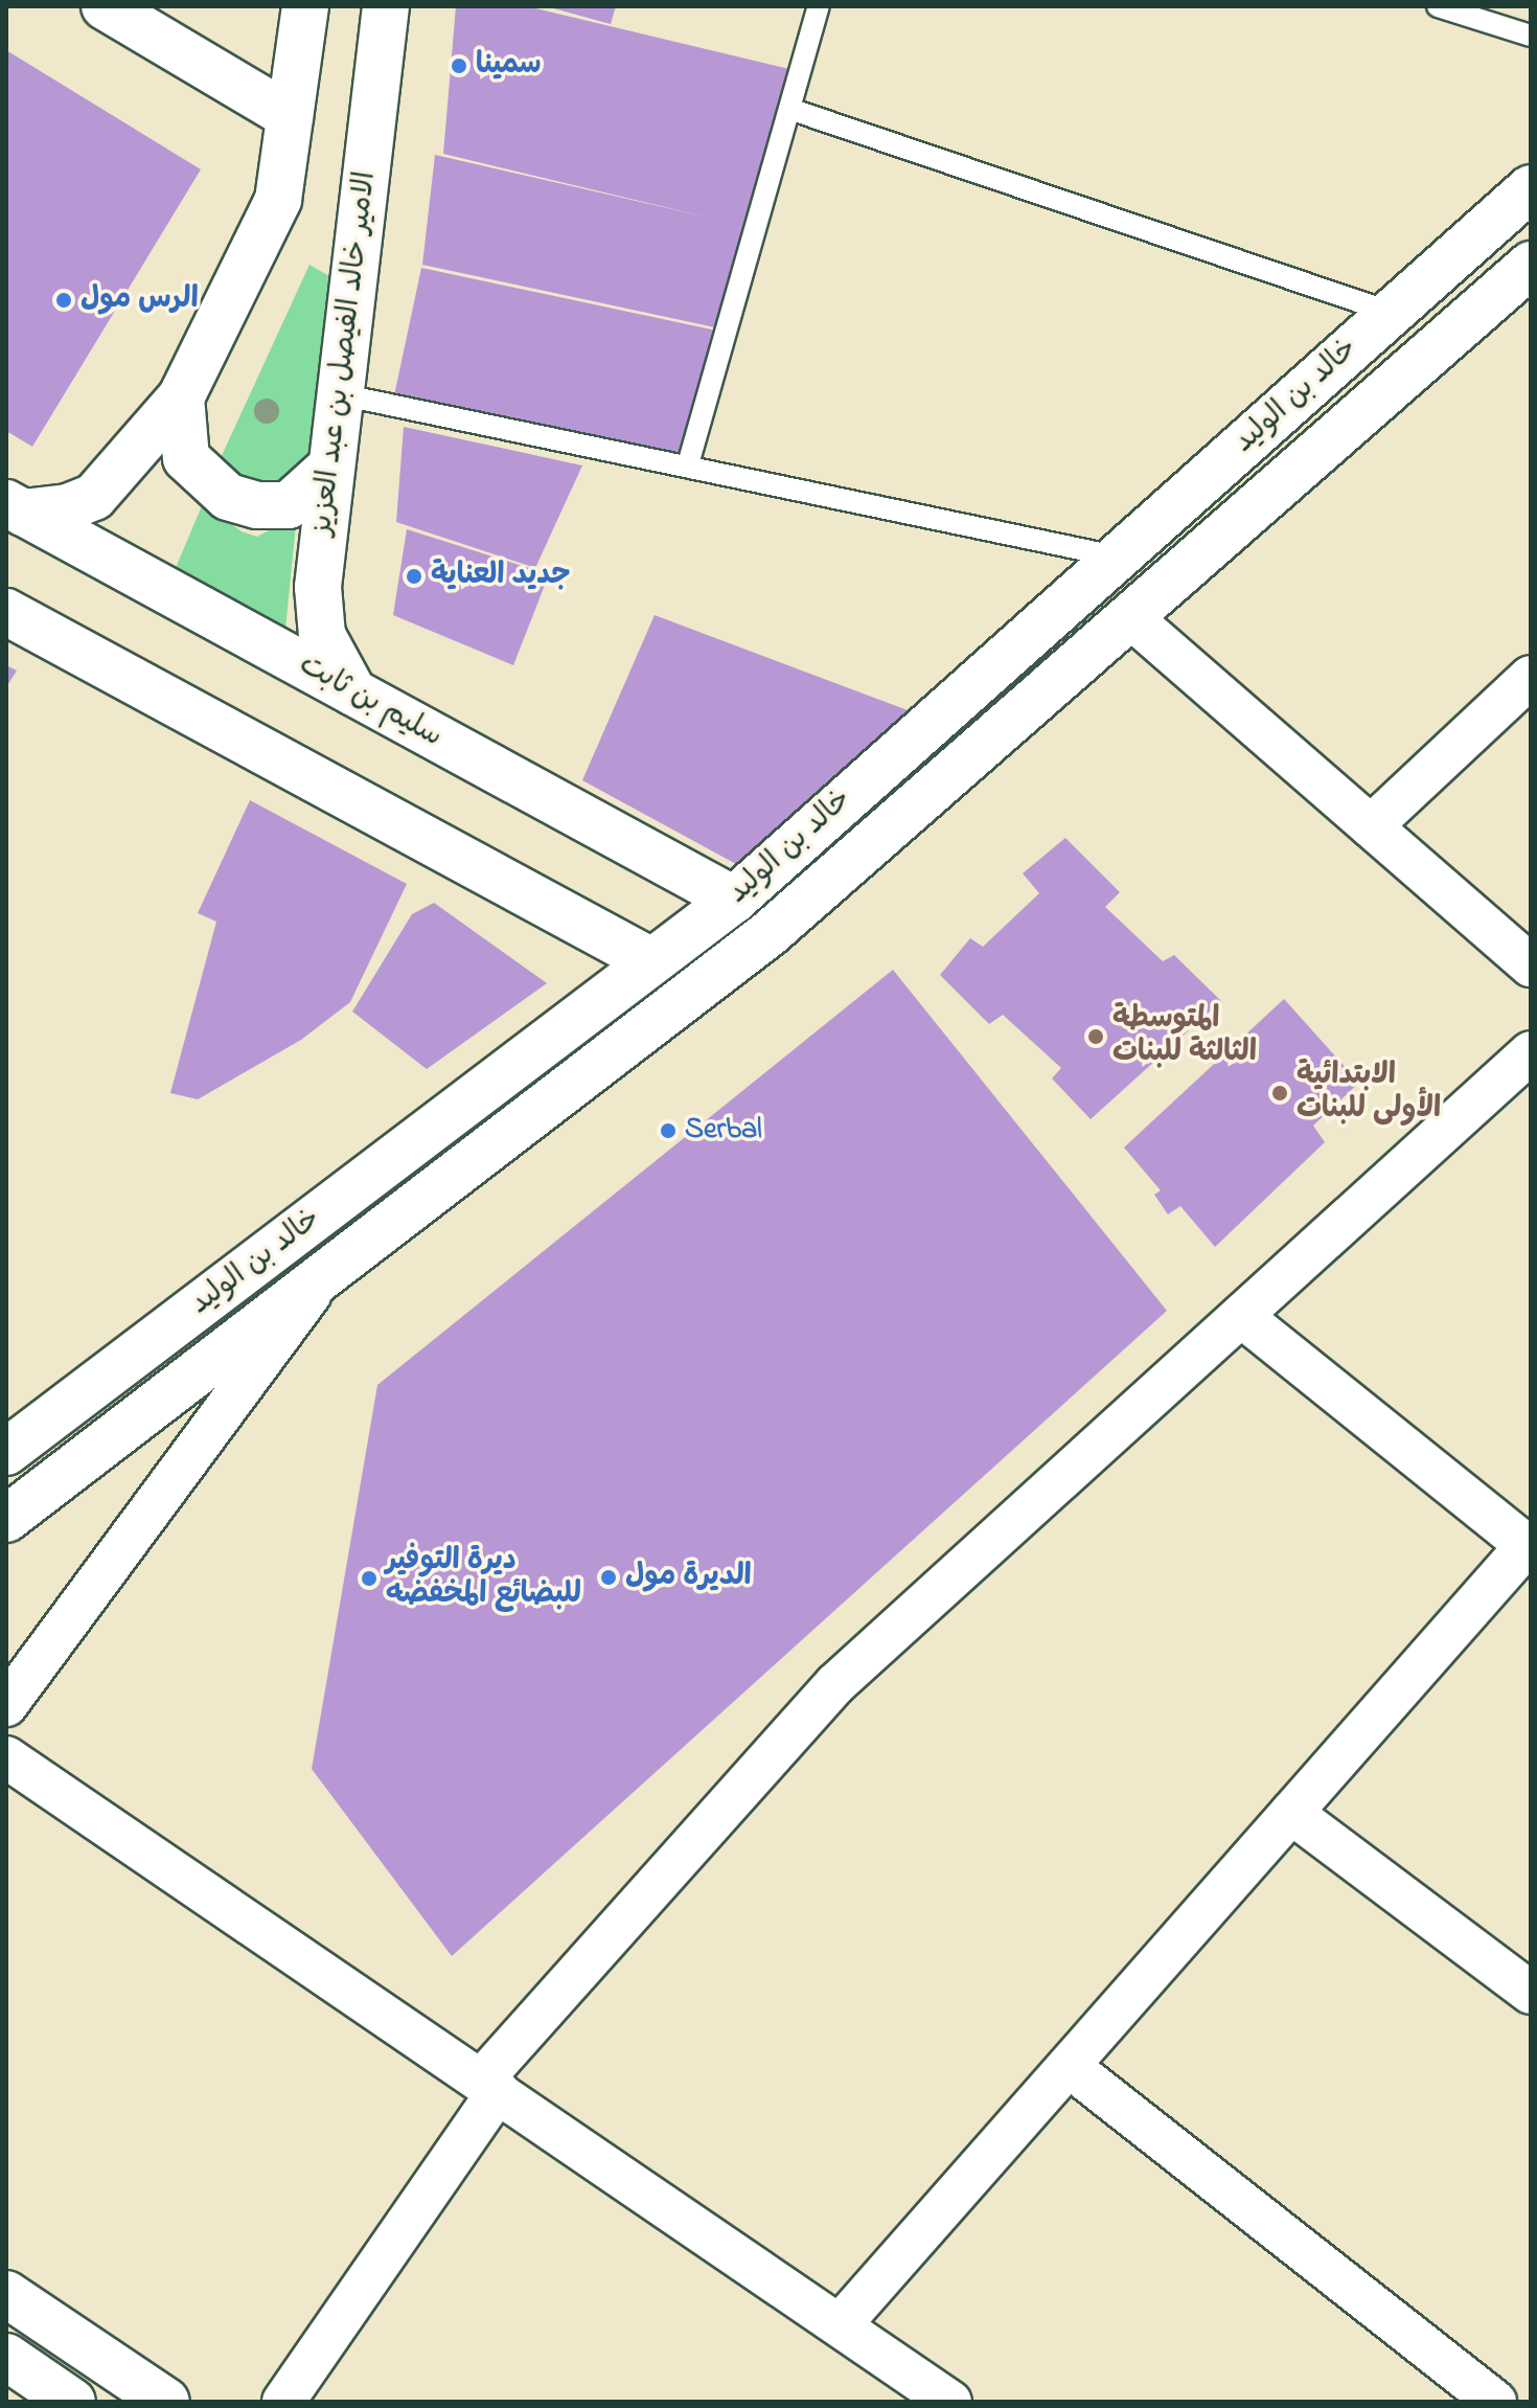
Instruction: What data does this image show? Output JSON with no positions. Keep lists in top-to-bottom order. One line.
{"streets":{"street":["الامير خالد الفيصل بن عبد العزيز","خالد بن الوليد","سليم بن ثابت"]},"crossings":[["الامير خالد الفيصل بن عبد العزيز","سليم بن ثابت"],["خالد بن الوليد","سليم بن ثابت"]],"places":["سمينا","الرس مول","جديد العناية","المتوسطة الثالثة للبنات","الابتدائية الأولى للبنات","Serbal","الديرة مول","ديرة التوفير للبضائع المخفضه"]}
